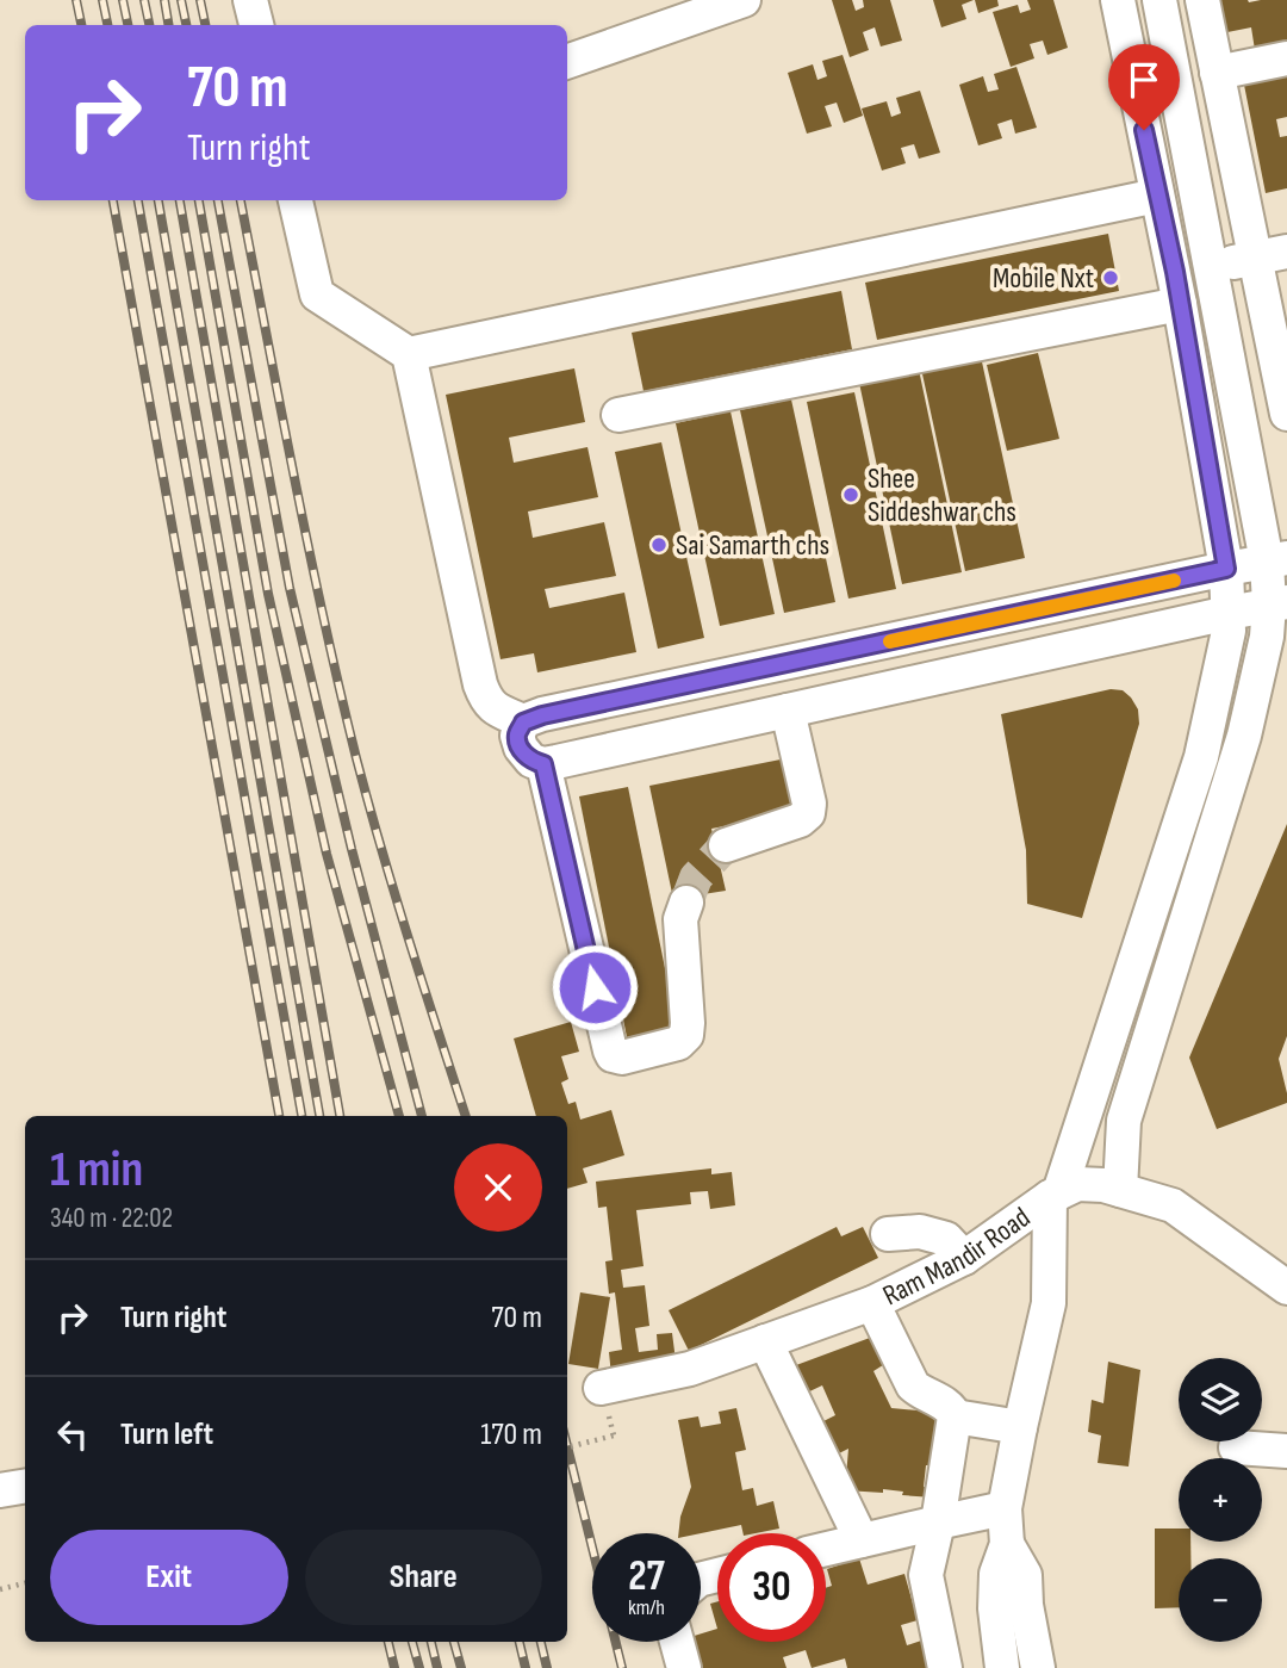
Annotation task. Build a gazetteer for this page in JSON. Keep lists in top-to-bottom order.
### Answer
{
  "streets": {
    "street": ["Ram Mandir Road"]
  },
  "places": ["Mobile Nxt", "Shee Siddeshwar chs", "Sai Samarth chs"],
  "page": {
    "turn": ["70 m", "Turn right"],
    "heading": ["1 min", "340 m · 22:02"],
    "list": [
      {
        "name": "Turn right",
        "value": "70 m"
      },
      {
        "name": "Turn left",
        "value": "170 m"
      }
    ],
    "map_buttons": ["+", "−"],
    "buttons": ["Exit", "Share"],
    "speed": "27 km/h",
    "limit": "30"
  }
}
